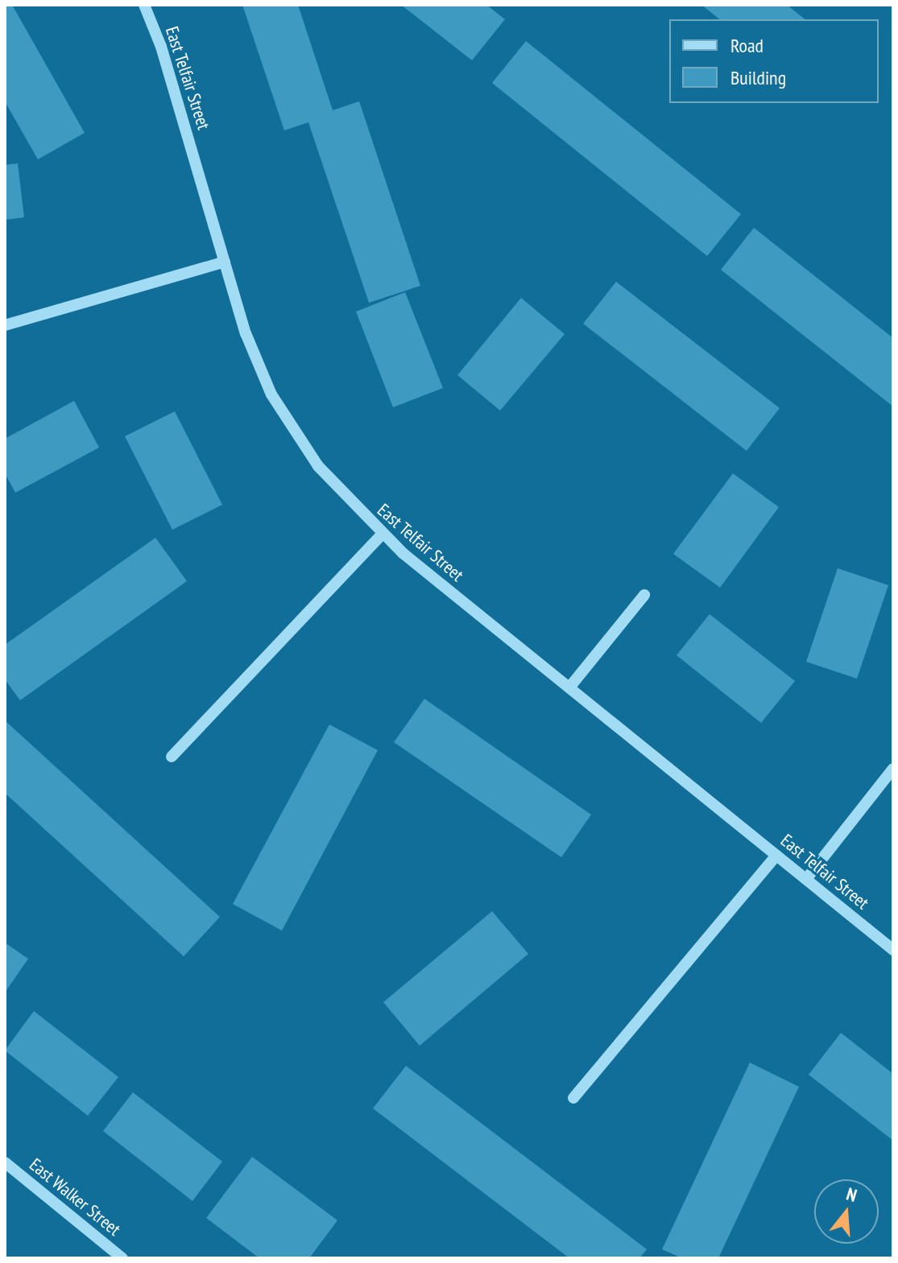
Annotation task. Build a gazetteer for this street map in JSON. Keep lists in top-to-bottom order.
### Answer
{
  "streets": {
    "street": ["East Telfair Street", "East Walker Street"]
  },
  "legend": ["Road", "Building"],
  "north": "top"
}
